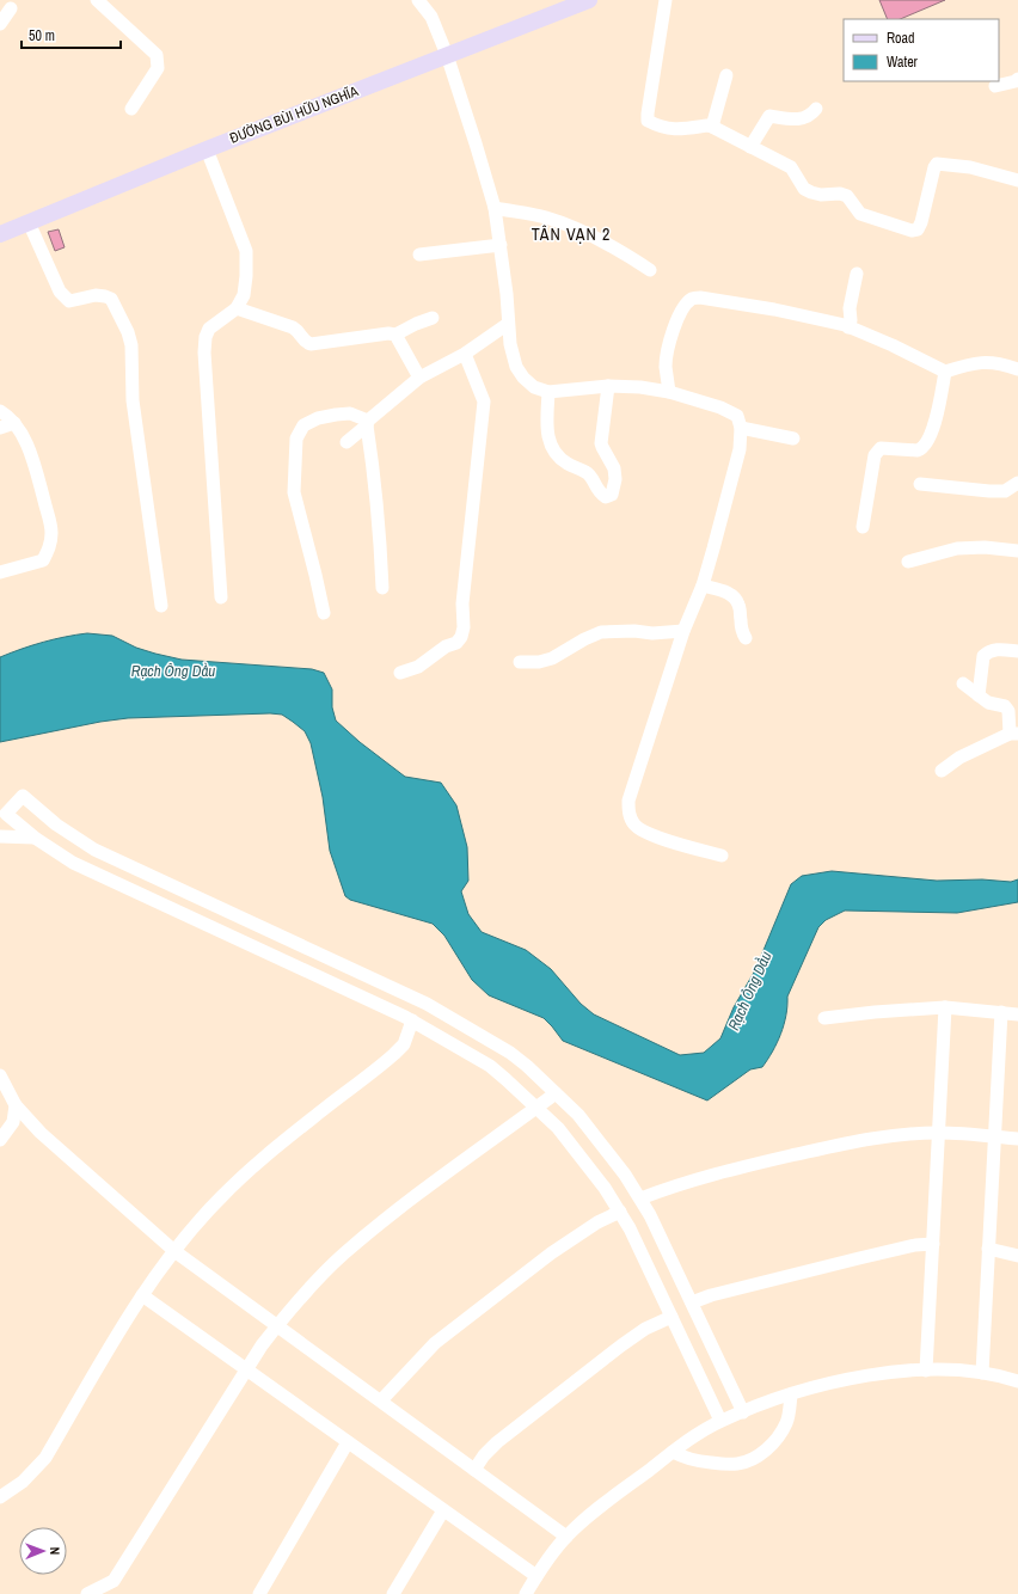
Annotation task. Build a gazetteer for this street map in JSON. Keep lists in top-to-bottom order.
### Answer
{
  "streets": {
    "main road": ["ĐƯỜNG BÙI HỮU NGHĨA"]
  },
  "districts": ["TÂN VẠN 2"],
  "water": ["Rạch Ông Dầu"],
  "legend": ["Road", "Water"],
  "scale_bar": "50 m",
  "north": "right"
}
